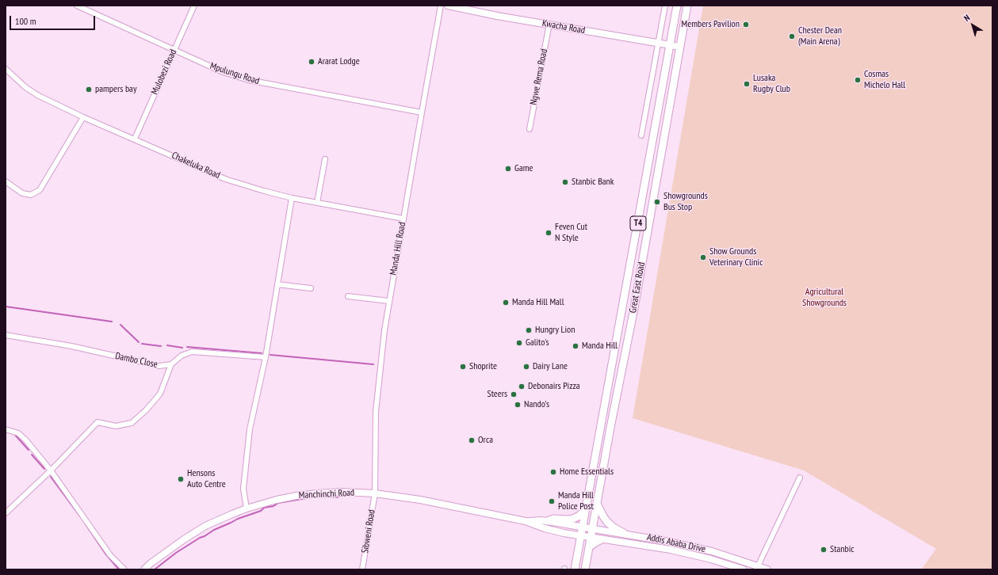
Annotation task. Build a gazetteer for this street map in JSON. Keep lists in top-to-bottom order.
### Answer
{
  "streets": {
    "main road": [
      "Kwacha Road",
      "T4",
      "Great East Road",
      "Manchinchi Road",
      "Addis Ababa Drive"
    ],
    "street": [
      "Mulobezi Road",
      "Mpulungu Road",
      "Ngwe Rema Road",
      "Chakeluka Road",
      "Manda Hill Road",
      "Dambo Close",
      "Sibweni Road"
    ]
  },
  "crossings": [
    ["Kwacha Road", "Ngwe Rema Road"],
    ["Kwacha Road", "Great East Road"],
    ["Mulobezi Road", "Mpulungu Road"],
    ["Mulobezi Road", "Chakeluka Road"],
    ["Mpulungu Road", "Manda Hill Road"],
    ["Chakeluka Road", "Manda Hill Road"],
    ["Manda Hill Road", "Manchinchi Road"],
    ["Manda Hill Road", "Sibweni Road"],
    ["Great East Road", "Manchinchi Road"],
    ["Great East Road", "Addis Ababa Drive"],
    ["Manchinchi Road", "Sibweni Road"],
    ["Manchinchi Road", "Addis Ababa Drive"]
  ],
  "parks": ["Agricultural Showgrounds"],
  "places": [
    "Members Pavilion",
    "Chester Dean (Main Arena)",
    "Ararat Lodge",
    "Cosmas Michelo Hall",
    "Lusaka Rugby Club",
    "pampers bay",
    "Game",
    "Stanbic Bank",
    "Showgrounds Bus Stop",
    "Feven Cut N Style",
    "Show Grounds Veterinary Clinic",
    "Manda Hill Mall",
    "Hungry Lion",
    "Galito's",
    "Manda Hill",
    "Shoprite",
    "Dairy Lane",
    "Debonairs Pizza",
    "Steers",
    "Nando's",
    "Orca",
    "Home Essentials",
    "Hensons Auto Centre",
    "Manda Hill Police Post",
    "Stanbic"
  ],
  "scale_bar": "100 m",
  "north": "top left"
}
